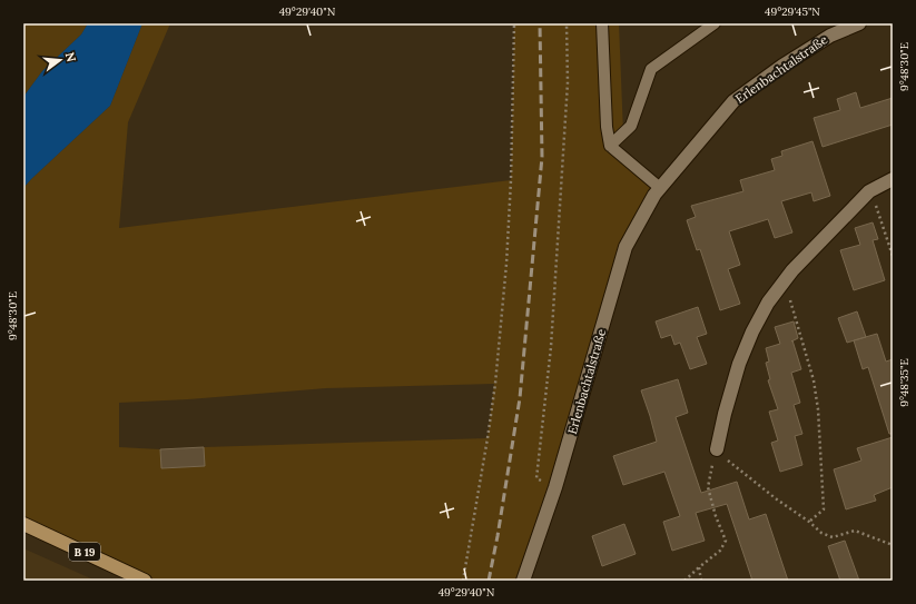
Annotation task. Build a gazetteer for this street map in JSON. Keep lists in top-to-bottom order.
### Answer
{
  "streets": {
    "main road": ["B 19"],
    "street": ["Erlenbachtalstraße"]
  },
  "north": "right",
  "coordinates": [
    "49°29'40\"N",
    "49°29'45\"N",
    "9°48'30\"E",
    "9°48'35\"E"
  ]
}
